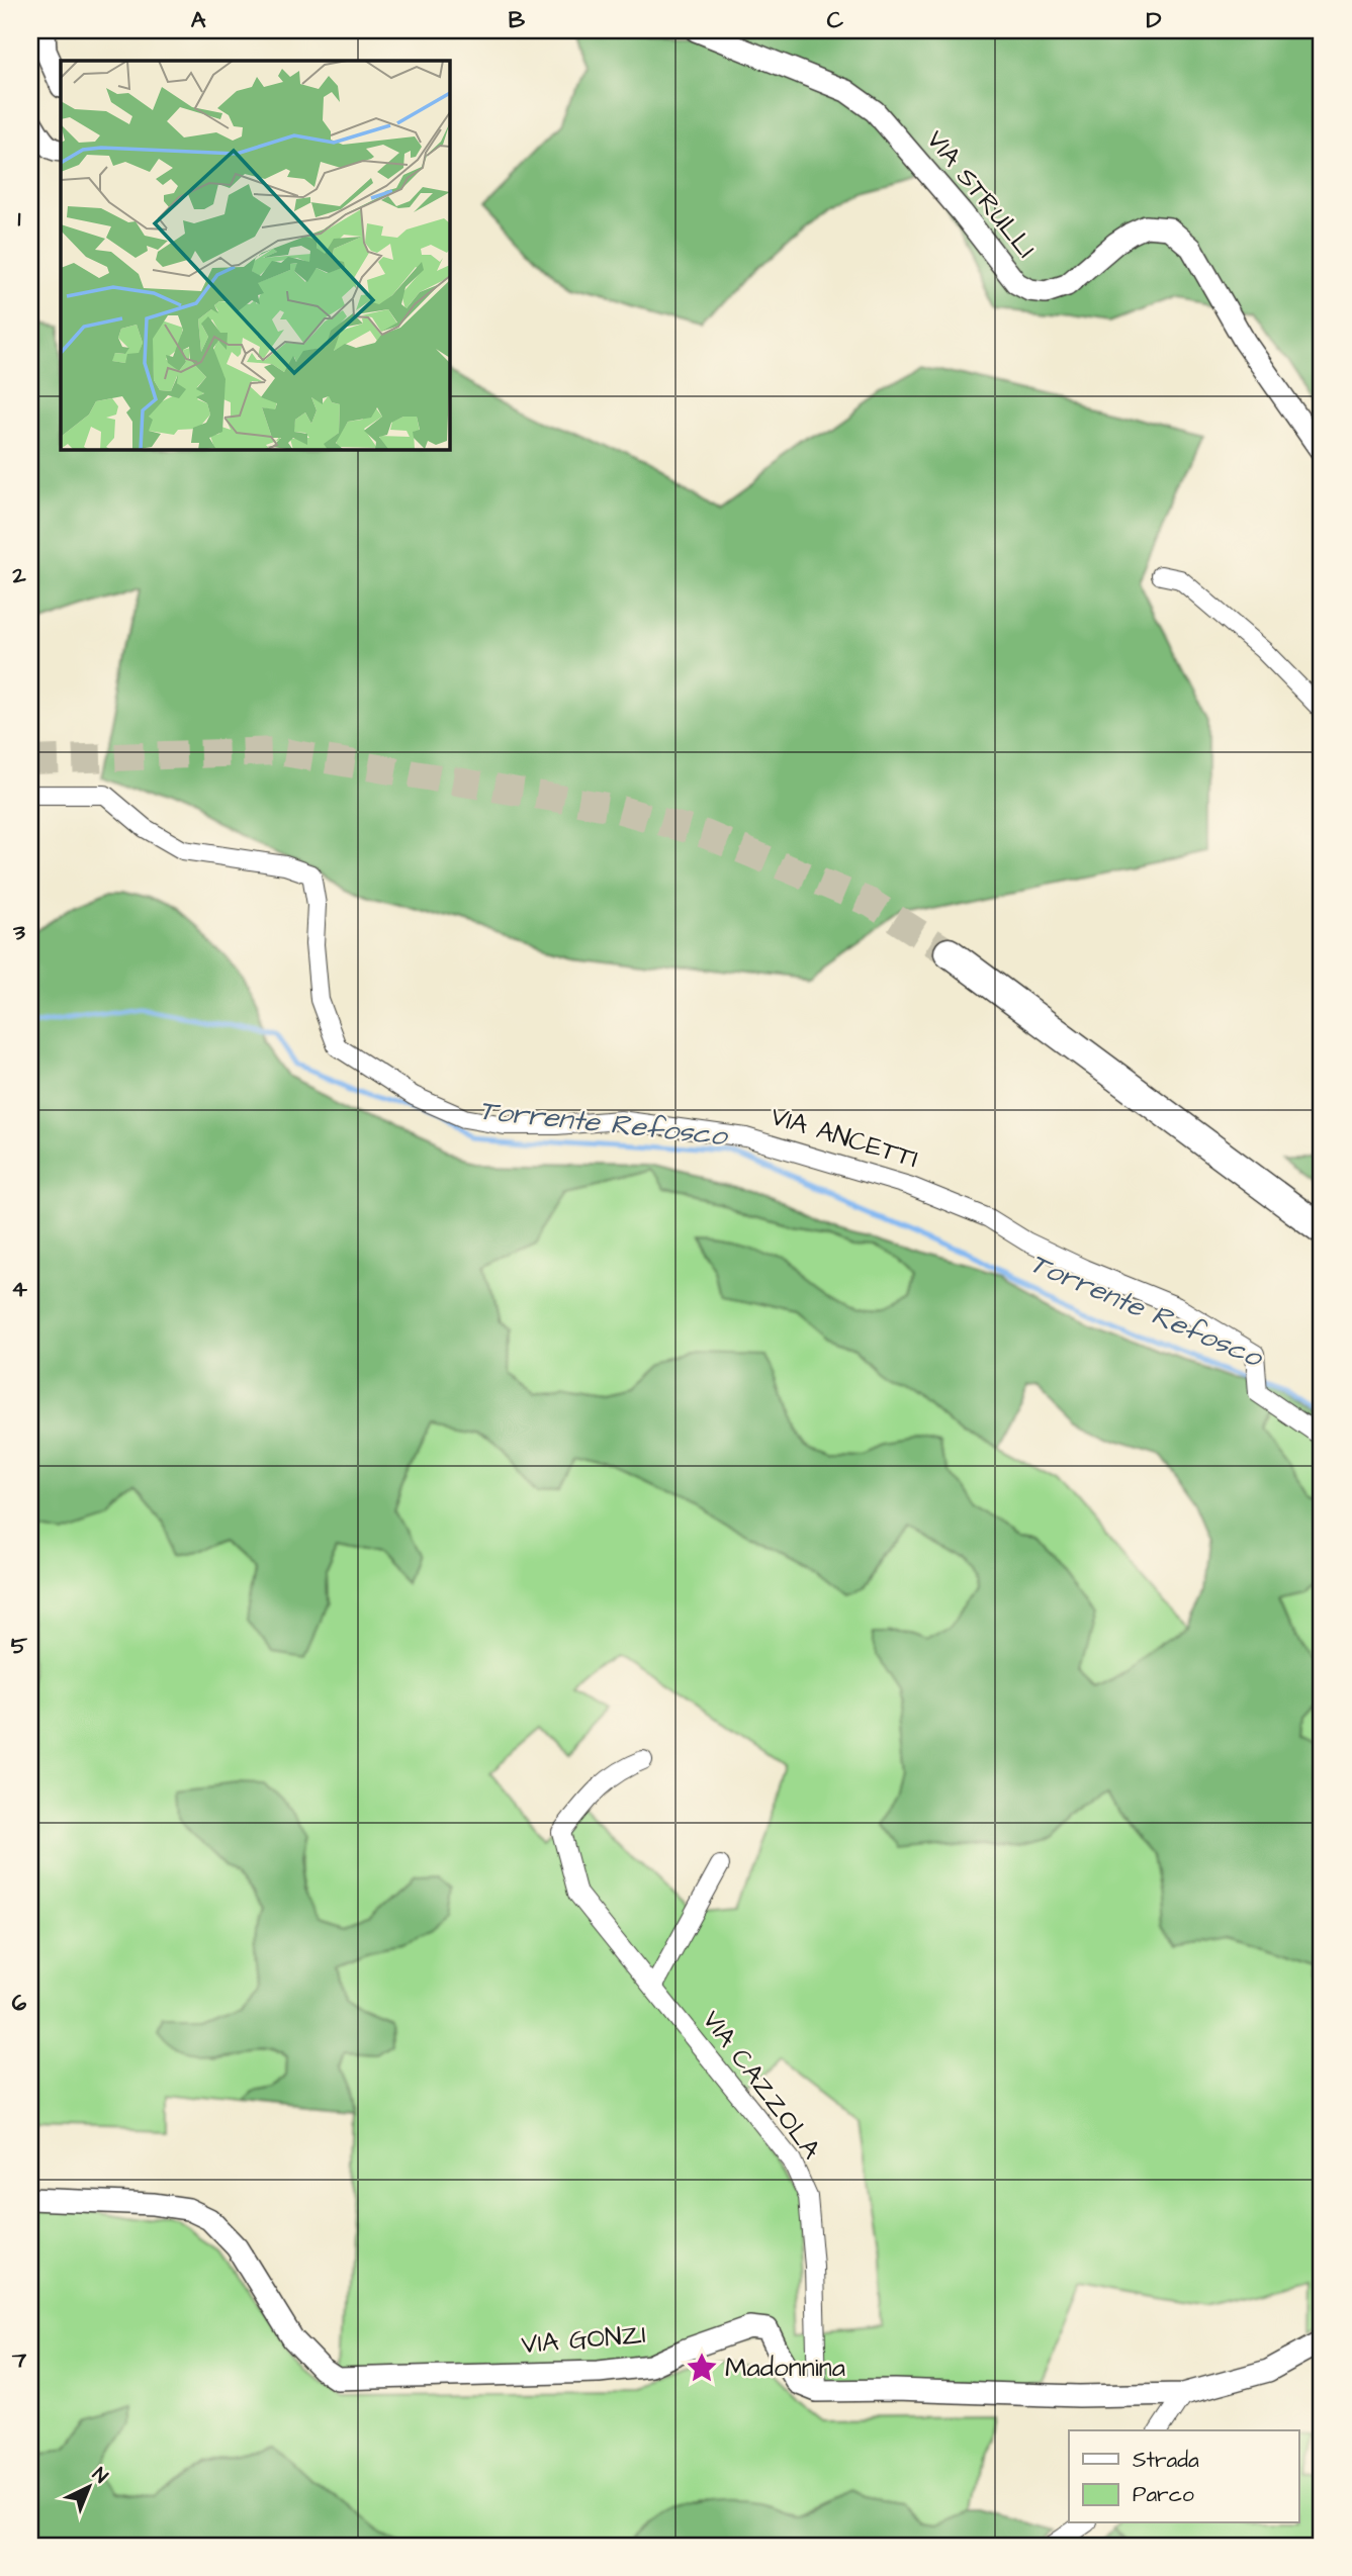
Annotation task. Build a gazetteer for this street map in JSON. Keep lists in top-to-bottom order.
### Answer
{
  "streets": {
    "street": [
      "VIA STRULLI",
      "VIA ANCETTI",
      "VIA CAZZOLA",
      "VIA GONZI"
    ]
  },
  "crossings": [
    ["VIA CAZZOLA", "VIA GONZI"]
  ],
  "water": ["Torrente Refosco"],
  "places": {
    "place": ["Madonnina"]
  },
  "legend": ["Strada", "Parco"],
  "north": "top right",
  "grid": {
    "columns": [
      "A",
      "B",
      "C",
      "D"
    ],
    "rows": [
      "1",
      "2",
      "3",
      "4",
      "5",
      "6",
      "7"
    ]
  }
}
